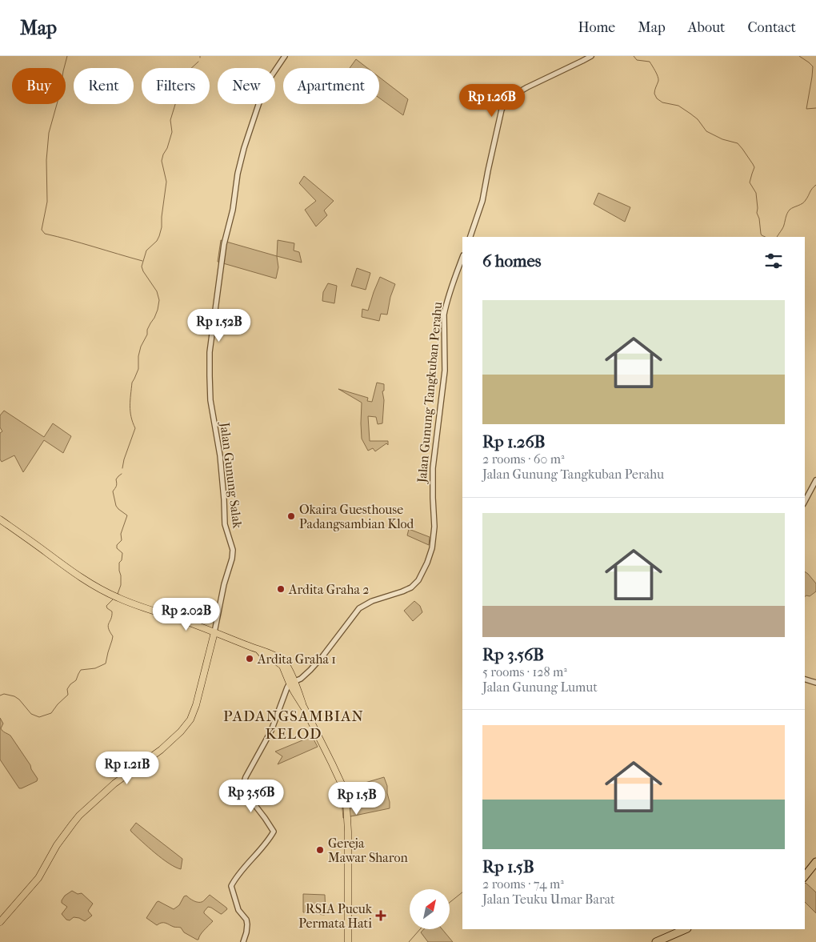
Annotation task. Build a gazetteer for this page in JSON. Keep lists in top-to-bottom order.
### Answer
{
  "streets": {
    "main road": ["Jalan Gunung Salak"],
    "street": ["Jalan Gunung Tangkuban Perahu"]
  },
  "districts": ["PADANGSAMBIAN KELOD"],
  "places": {
    "other": [
      "Okaira Guesthouse Padangsambian Klod",
      "Ardita Graha 2",
      "Ardita Graha 1",
      "Gereja Mawar Sharon"
    ],
    "health": ["RSIA Pucuk Permata Hati"]
  },
  "north": "top right",
  "page": {
    "header": "Map",
    "nav": [
      "Home",
      "Map",
      "About",
      "Contact"
    ],
    "chip": [
      "Buy",
      "Rent",
      "Filters",
      "New",
      "Apartment"
    ],
    "price": [
      "Rp 1.26B",
      "Rp 1.52B",
      "Rp 2.02B",
      "Rp 1.21B",
      "Rp 3.56B",
      "Rp 1.5B"
    ],
    "heading": "6 homes",
    "list": [
      {
        "name": "Rp 1.26B",
        "note": "2 rooms · 60 m² · Jalan Gunung Tangkuban Perahu"
      },
      {
        "name": "Rp 3.56B",
        "note": "5 rooms · 128 m² · Jalan Gunung Lumut"
      },
      {
        "name": "Rp 1.5B",
        "note": "2 rooms · 74 m² · Jalan Teuku Umar Barat"
      }
    ]
  }
}
